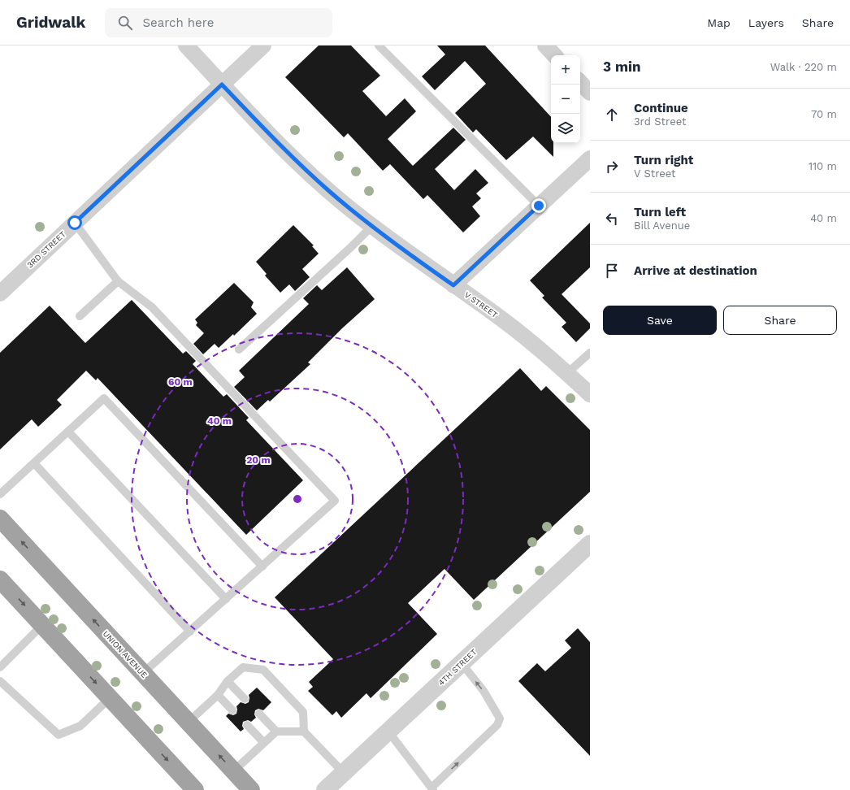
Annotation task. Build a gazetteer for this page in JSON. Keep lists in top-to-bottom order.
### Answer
{
  "streets": {
    "highway": ["UNION AVENUE"],
    "street": ["3RD STREET", "V STREET", "4TH STREET"]
  },
  "crossings": [
    ["3RD STREET", "V STREET"]
  ],
  "page": {
    "header": "Gridwalk",
    "search": "Search here",
    "nav": ["Map", "Layers", "Share"],
    "heading": ["3 min", "Walk · 220 m"],
    "map_buttons": ["+", "−"],
    "list": [
      ["Continue", "3rd Street", "70 m"],
      ["Turn right", "V Street", "110 m"],
      ["Turn left", "Bill Avenue", "40 m"],
      "Arrive at destination"
    ],
    "buttons": ["Save", "Share"]
  },
  "rings": ["60 m", "40 m", "20 m"]
}
